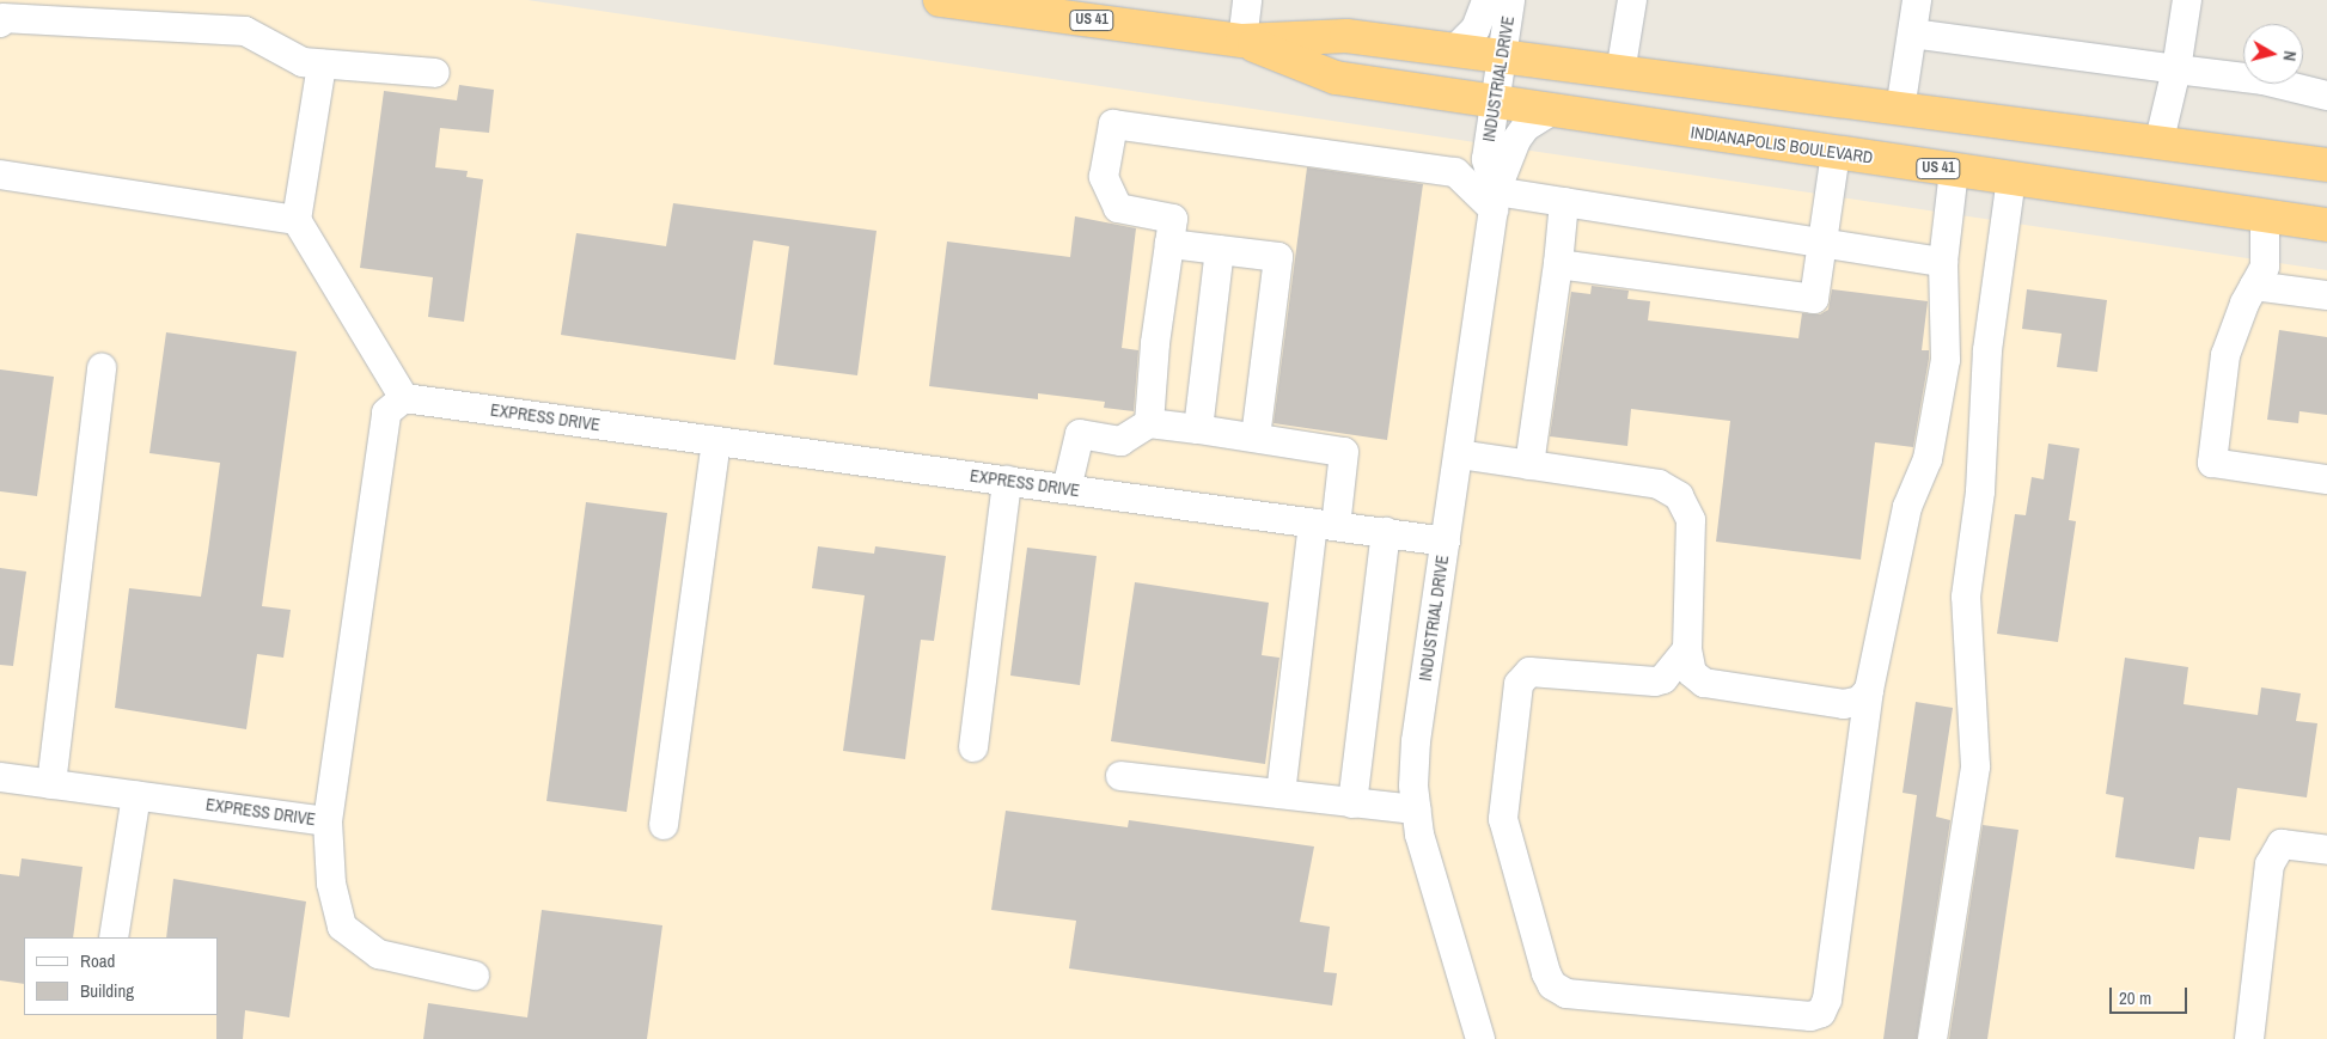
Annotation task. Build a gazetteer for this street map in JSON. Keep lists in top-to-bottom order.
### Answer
{
  "streets": {
    "highway": ["US 41", "INDIANAPOLIS BOULEVARD"],
    "street": ["INDUSTRIAL DRIVE", "EXPRESS DRIVE"]
  },
  "crossings": [
    ["INDUSTRIAL DRIVE", "INDIANAPOLIS BOULEVARD"],
    ["INDUSTRIAL DRIVE", "EXPRESS DRIVE"]
  ],
  "legend": ["Road", "Building"],
  "scale_bar": "20 m",
  "north": "right"
}
